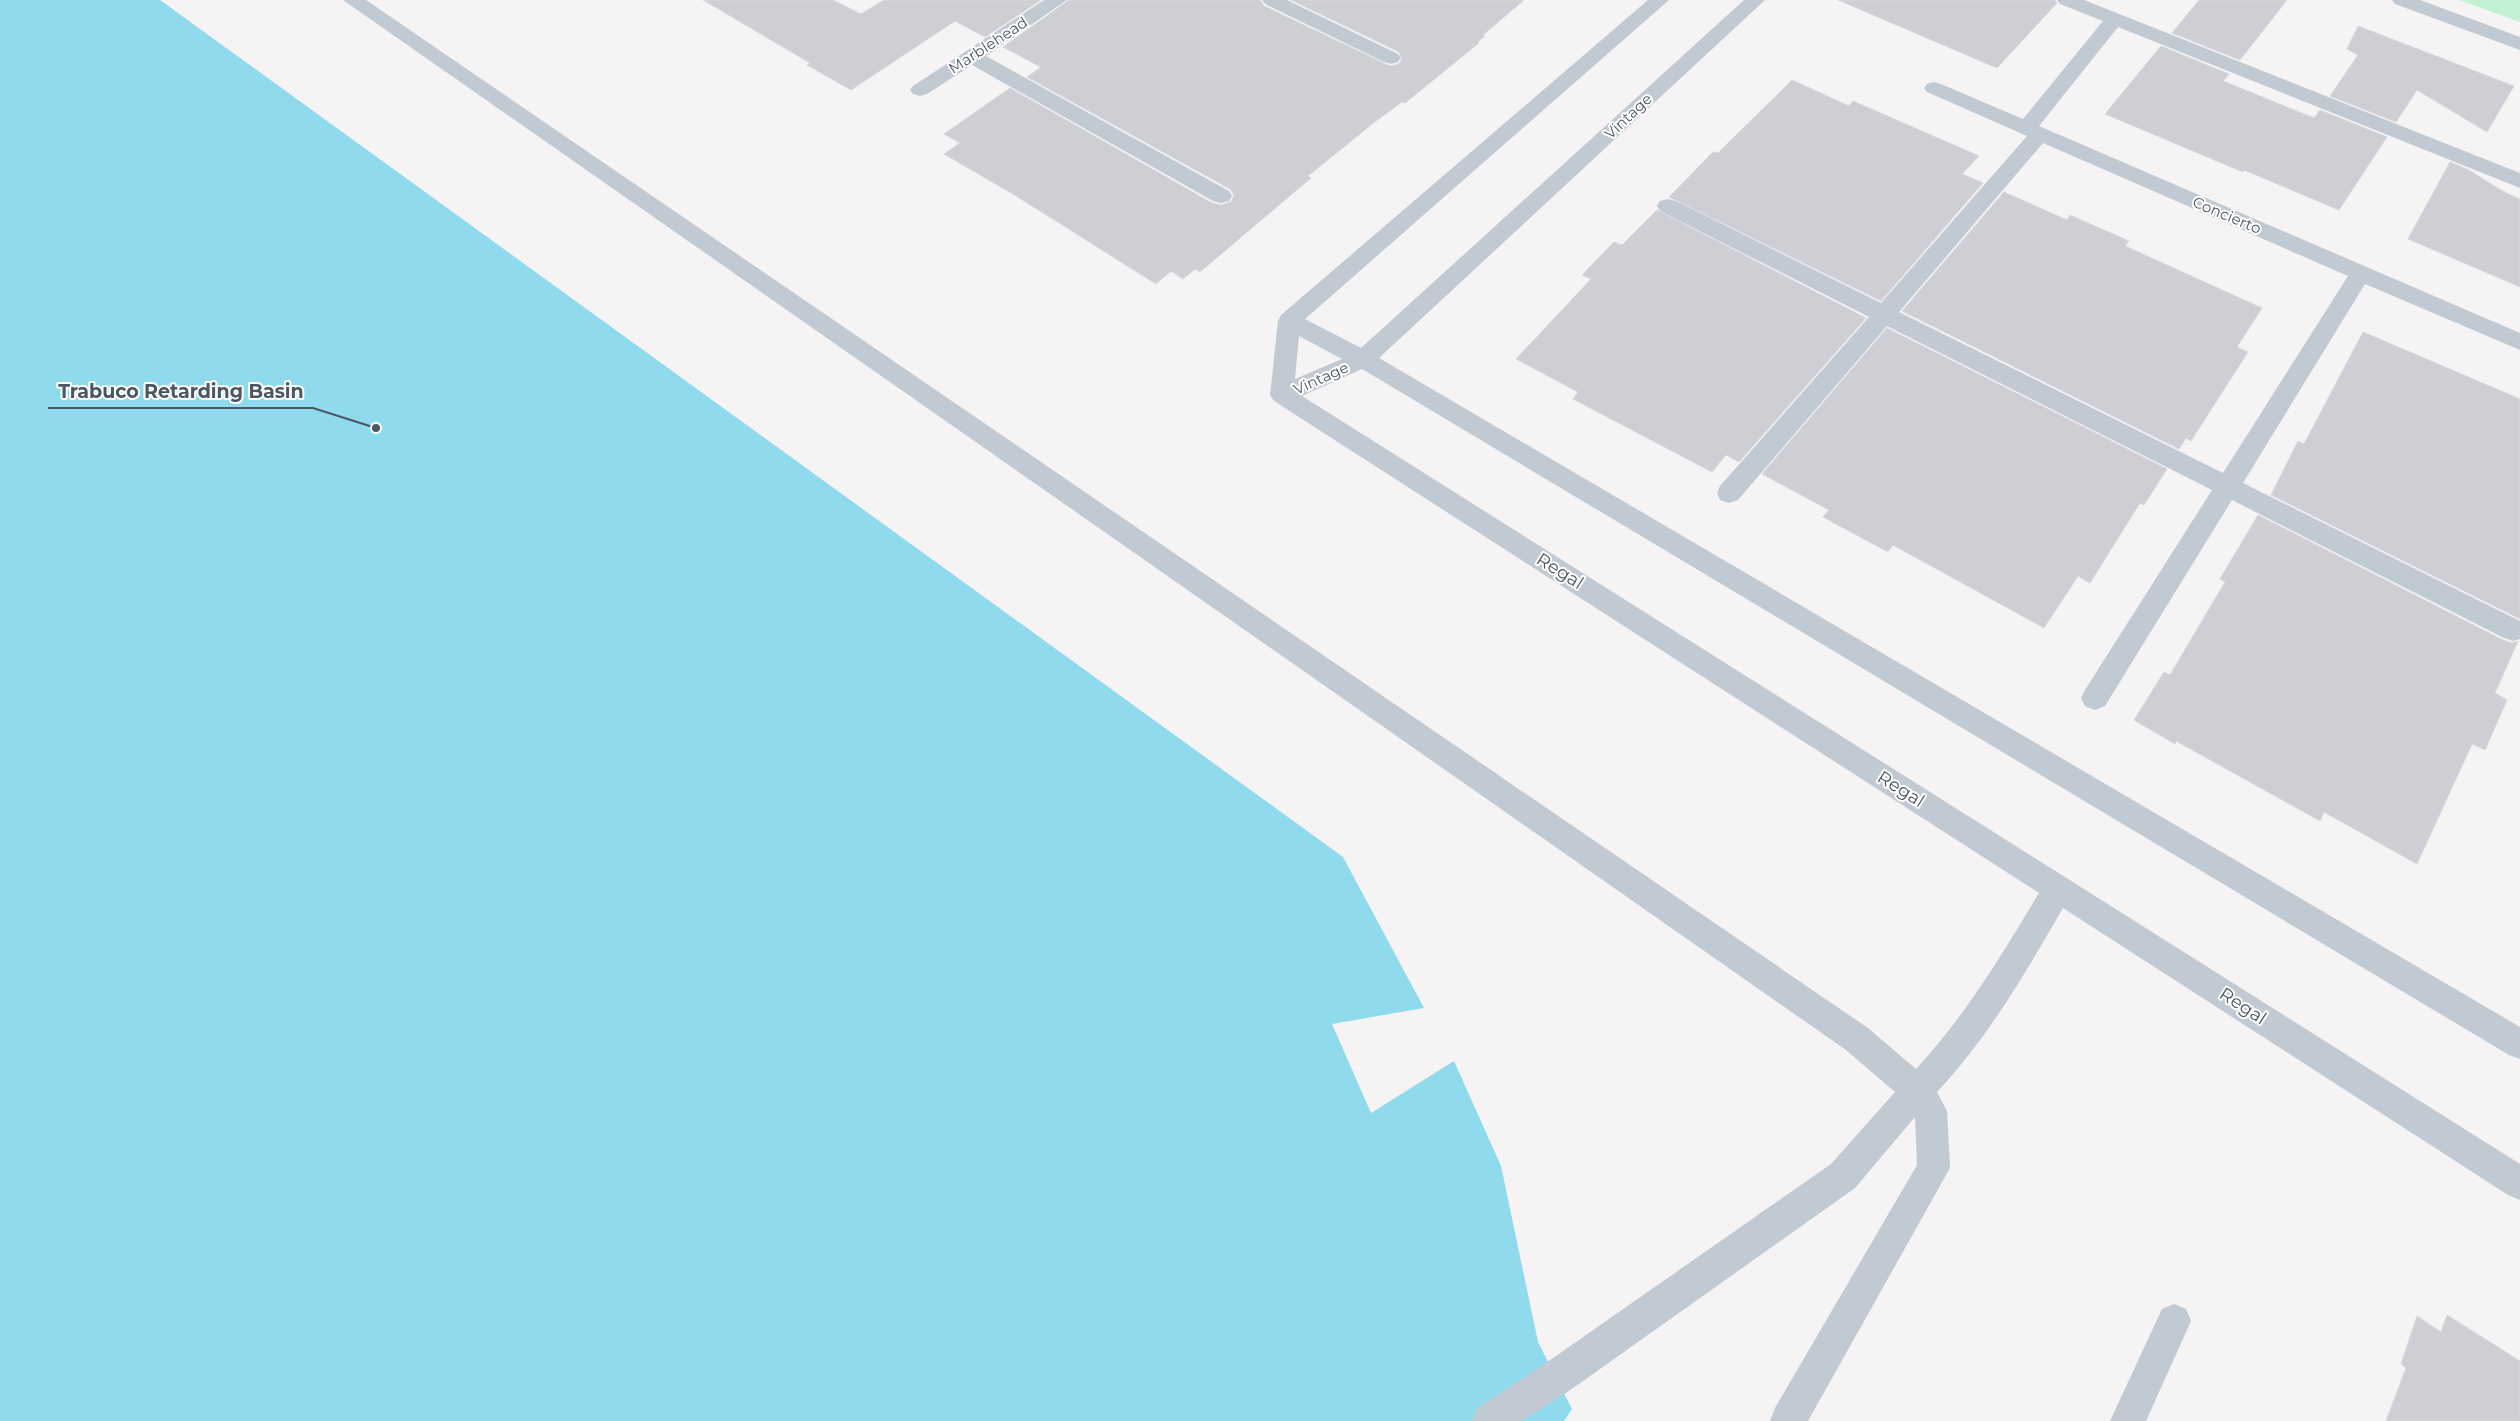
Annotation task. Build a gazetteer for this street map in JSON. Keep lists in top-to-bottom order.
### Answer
{
  "streets": {
    "street": [
      "Marblehead",
      "Vintage",
      "Concierto",
      "Regal"
    ]
  },
  "crossings": [
    ["Vintage", "Regal"]
  ],
  "places": ["Trabuco Retarding Basin"]
}
